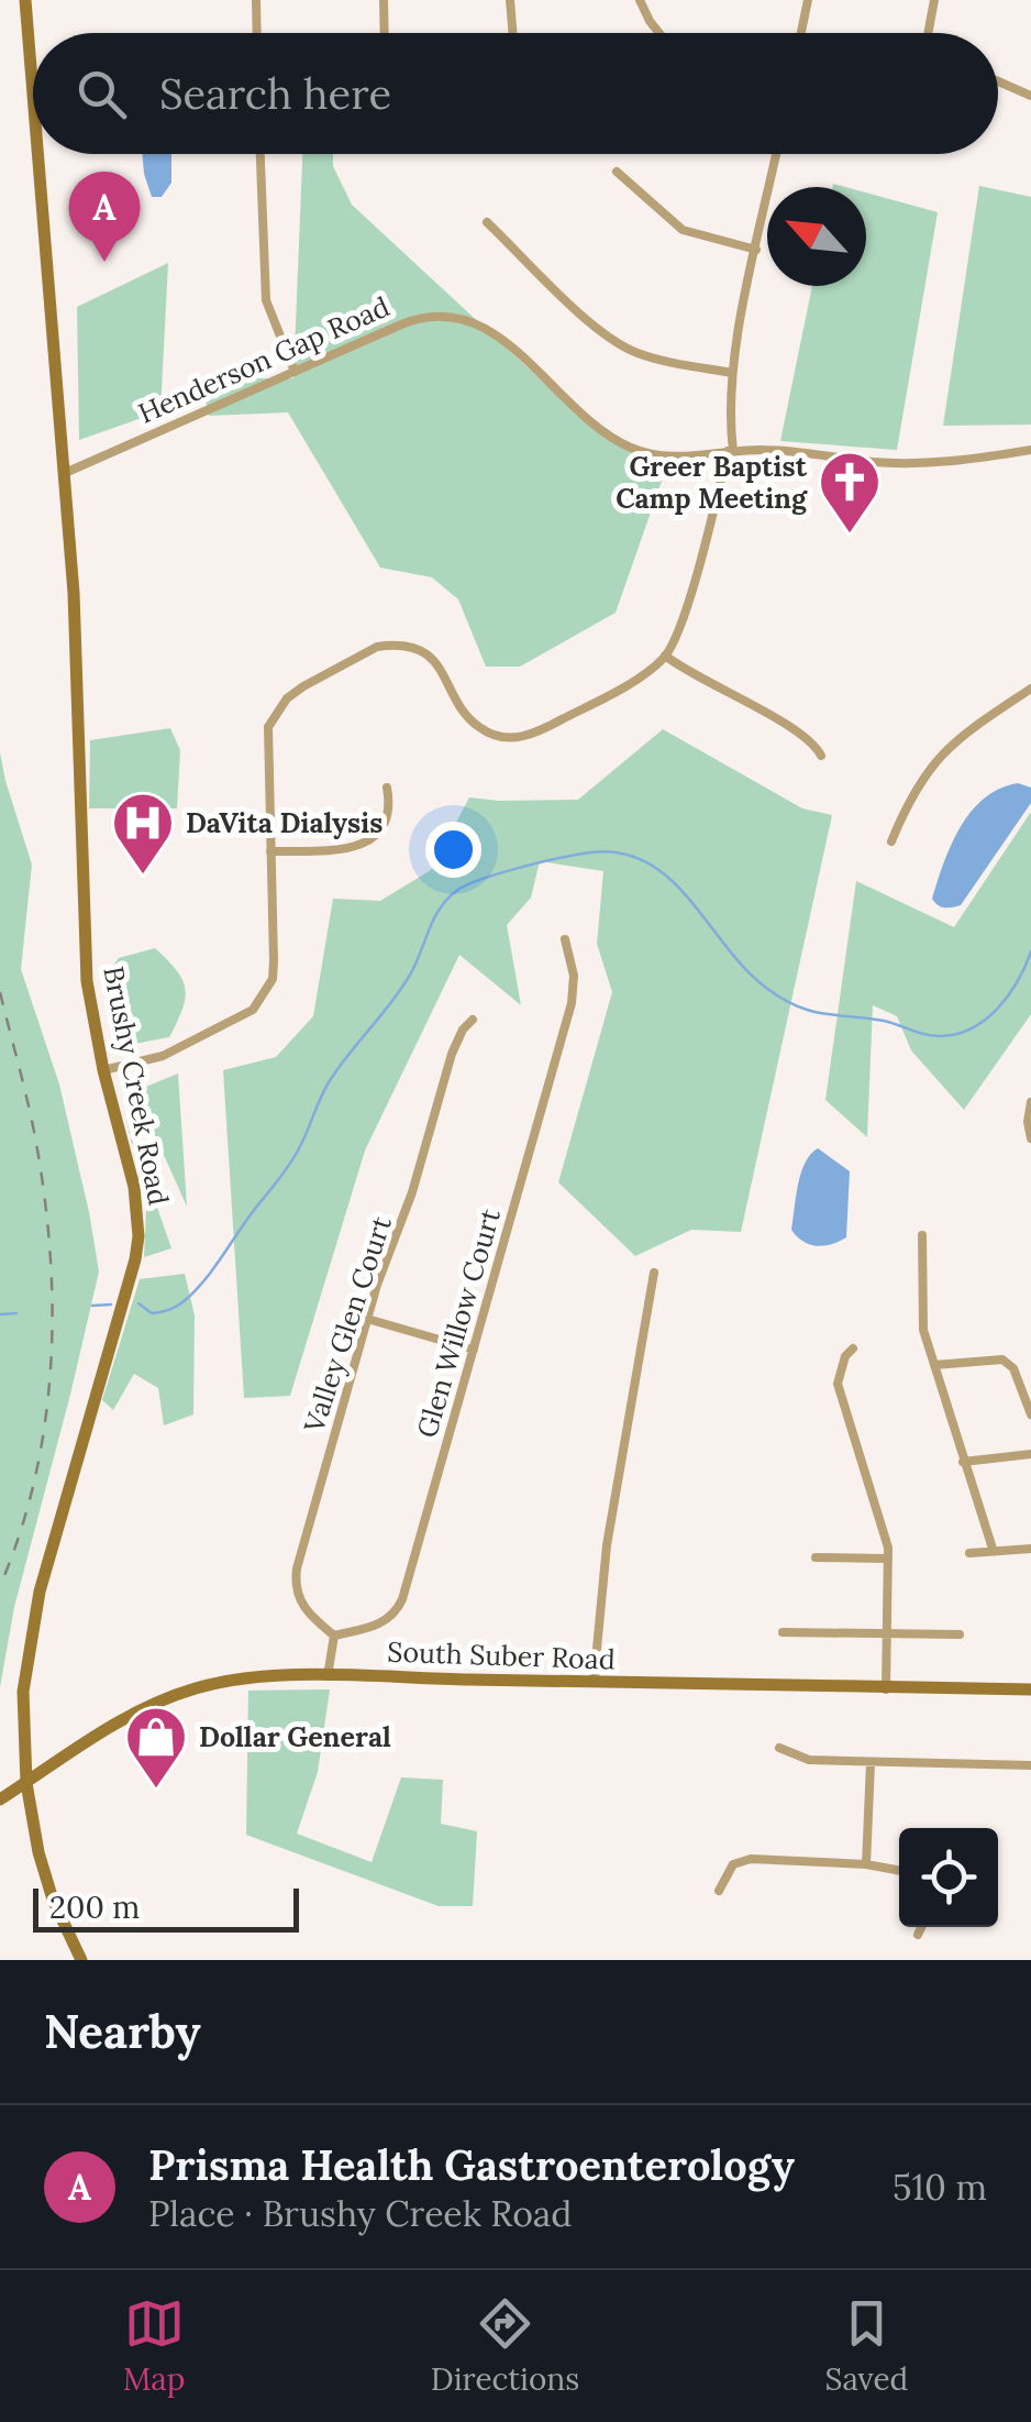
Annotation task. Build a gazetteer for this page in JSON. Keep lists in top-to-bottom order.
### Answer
{
  "streets": {
    "main road": ["Brushy Creek Road", "South Suber Road"],
    "street": ["Henderson Gap Road", "Glen Willow Court", "Valley Glen Court"]
  },
  "crossings": [
    ["Henderson Gap Road", "Brushy Creek Road"],
    ["Brushy Creek Road", "South Suber Road"],
    ["Glen Willow Court", "Valley Glen Court"]
  ],
  "places": {
    "church": ["Greer Baptist Camp Meeting"],
    "hospital": ["DaVita Dialysis"],
    "shop": ["Dollar General"]
  },
  "scale_bar": "200 m",
  "north": "top left",
  "page": {
    "search": "Search here",
    "pins": "A",
    "scale": "200 m",
    "heading": "Nearby",
    "list": [
      {
        "mark": "A",
        "name": "Prisma Health Gastroenterology",
        "note": "Place · Brushy Creek Road",
        "value": "510 m"
      }
    ],
    "nav": ["Map", "Directions", "Saved"]
  }
}
